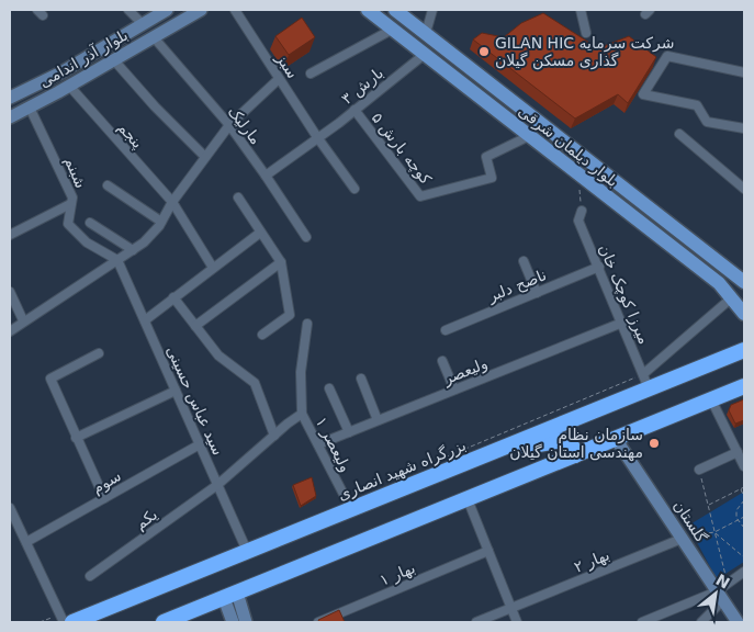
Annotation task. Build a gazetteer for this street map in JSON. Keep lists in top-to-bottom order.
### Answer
{
  "streets": {
    "highway": ["بزرگراه شهید انصاری"],
    "main road": ["بلوار آذر اندامی", "بلوار دیلمان شرقی", "گلستان"],
    "street": [
      "سبز",
      "بارش ۳",
      "مارلیک",
      "پنجم",
      "کوچه بارش ۵",
      "شبنم",
      "ناصح دلبر",
      "میرزا کوچک خان",
      "ولیعصر",
      "سید عباس حسینی",
      "ولیعصر ۱",
      "سوم",
      "یکم",
      "بهار ۲",
      "بهار ۱"
    ]
  },
  "crossings": [
    ["بلوار آذر اندامی", "مارلیک"],
    ["بلوار آذر اندامی", "پنجم"],
    ["بلوار آذر اندامی", "شبنم"],
    ["سبز", "بارش ۳"],
    ["بارش ۳", "مارلیک"],
    ["بارش ۳", "بلوار دیلمان شرقی"],
    ["بارش ۳", "کوچه بارش ۵"],
    ["بلوار دیلمان شرقی", "کوچه بارش ۵"],
    ["شبنم", "سید عباس حسینی"],
    ["ناصح دلبر", "میرزا کوچک خان"],
    ["میرزا کوچک خان", "ولیعصر"],
    ["میرزا کوچک خان", "بزرگراه شهید انصاری"],
    ["ولیعصر", "ولیعصر ۱"],
    ["سید عباس حسینی", "بزرگراه شهید انصاری"],
    ["سید عباس حسینی", "سوم"],
    ["سید عباس حسینی", "یکم"],
    ["ولیعصر ۱", "بزرگراه شهید انصاری"],
    ["ولیعصر ۱", "یکم"],
    ["گلستان", "بهار ۲"]
  ],
  "places": ["GILAN HIC شرکت سرمایه گذاری مسکن گیلان", "سازمان نظام مهندسی استان گیلان"],
  "north": "top right"
}
